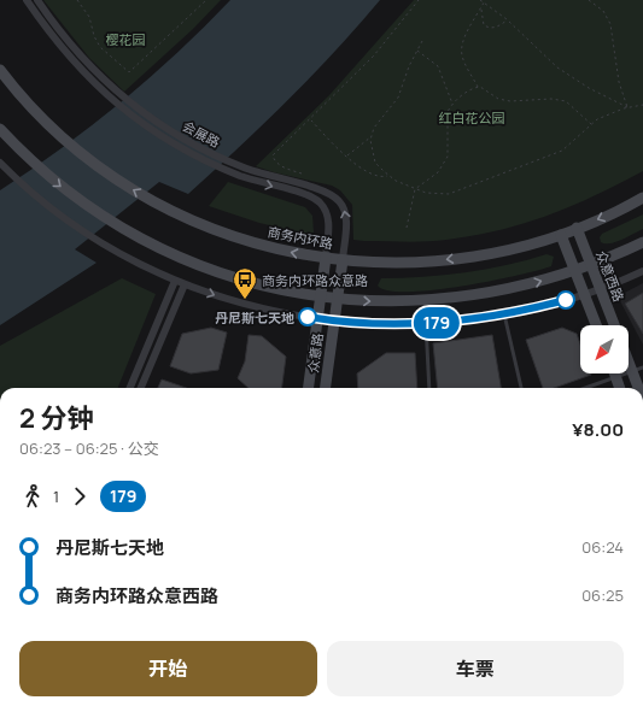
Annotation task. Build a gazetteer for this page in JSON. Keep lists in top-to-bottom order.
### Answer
{
  "streets": {
    "street": [
      "会展路",
      "商务内环路",
      "众意西路",
      "众意路"
    ]
  },
  "crossings": [
    ["会展路", "商务内环路"],
    ["会展路", "众意路"],
    ["商务内环路", "众意西路"],
    ["商务内环路", "众意路"]
  ],
  "parks": ["樱花园", "红白花公园"],
  "places": {
    "bus stop": ["商务内环路众意路"],
    "other": ["丹尼斯七天地"]
  },
  "lines": ["bus line 179"],
  "north": "bottom left",
  "page": {
    "on_map": "179",
    "heading": ["2 分钟", "06:23 – 06:25 · 公交", "¥8.00"],
    "legs": ["1", "179"],
    "list": [
      {
        "name": "丹尼斯七天地",
        "value": "06:24"
      },
      {
        "name": "商务内环路众意西路",
        "value": "06:25"
      }
    ],
    "buttons": ["开始", "车票"]
  }
}
